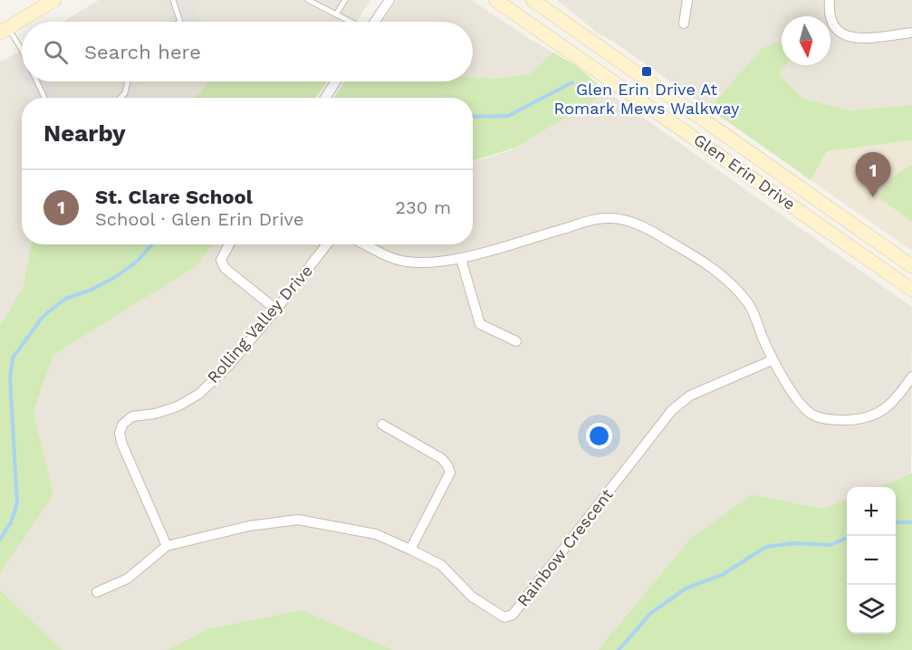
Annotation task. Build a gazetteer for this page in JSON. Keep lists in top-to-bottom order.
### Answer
{
  "streets": {
    "street": ["Glen Erin Drive", "Rolling Valley Drive", "Rainbow Crescent"]
  },
  "crossings": [
    ["Rolling Valley Drive", "Rainbow Crescent"]
  ],
  "places": {
    "transit": ["Glen Erin Drive At Romark Mews Walkway"]
  },
  "north": "bottom",
  "page": {
    "search": "Search here",
    "heading": "Nearby",
    "pins": "1",
    "list": [
      {
        "mark": "1",
        "name": "St. Clare School",
        "note": "School · Glen Erin Drive",
        "value": "230 m"
      }
    ],
    "map_buttons": ["+", "−"]
  }
}
